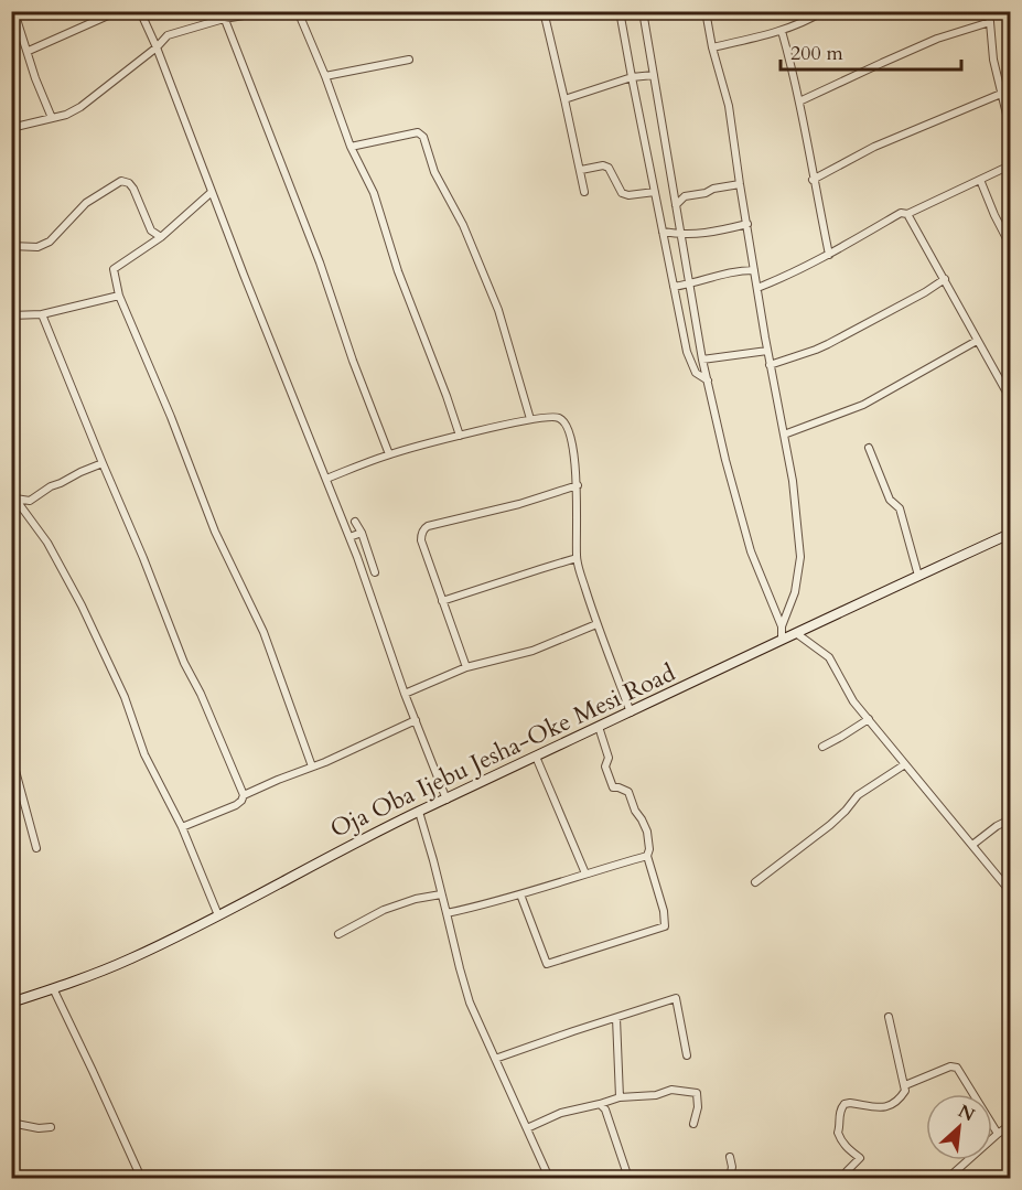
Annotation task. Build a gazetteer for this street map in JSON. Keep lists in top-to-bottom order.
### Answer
{
  "streets": {
    "main road": ["Oja Oba Ijebu Jesha-Oke Mesi Road"]
  },
  "scale_bar": "200 m",
  "north": "top right"
}
